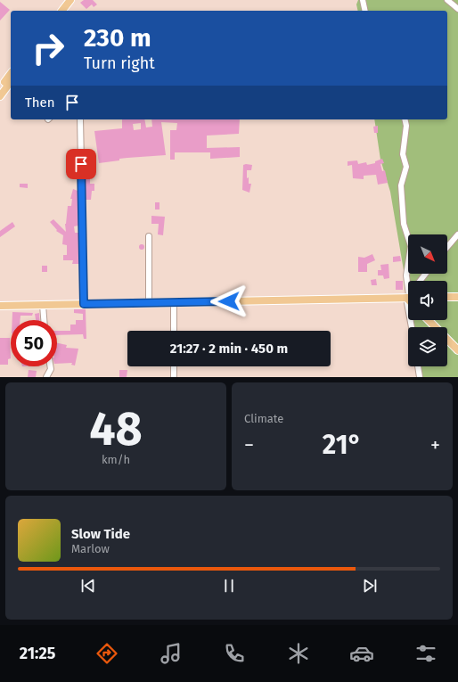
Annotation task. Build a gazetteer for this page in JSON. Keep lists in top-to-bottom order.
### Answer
{
  "north": "bottom right",
  "page": {
    "turn": ["230 m", "Turn right"],
    "then": "Then",
    "limit": "50",
    "trip": "21:27 · 2 min · 450 m",
    "tile": [
      ["48", "km/h"],
      "Climate"
    ],
    "heat": ["−", "21°", "+"],
    "song": ["Slow Tide", "Marlow"],
    "tabs": "21:25"
  }
}
